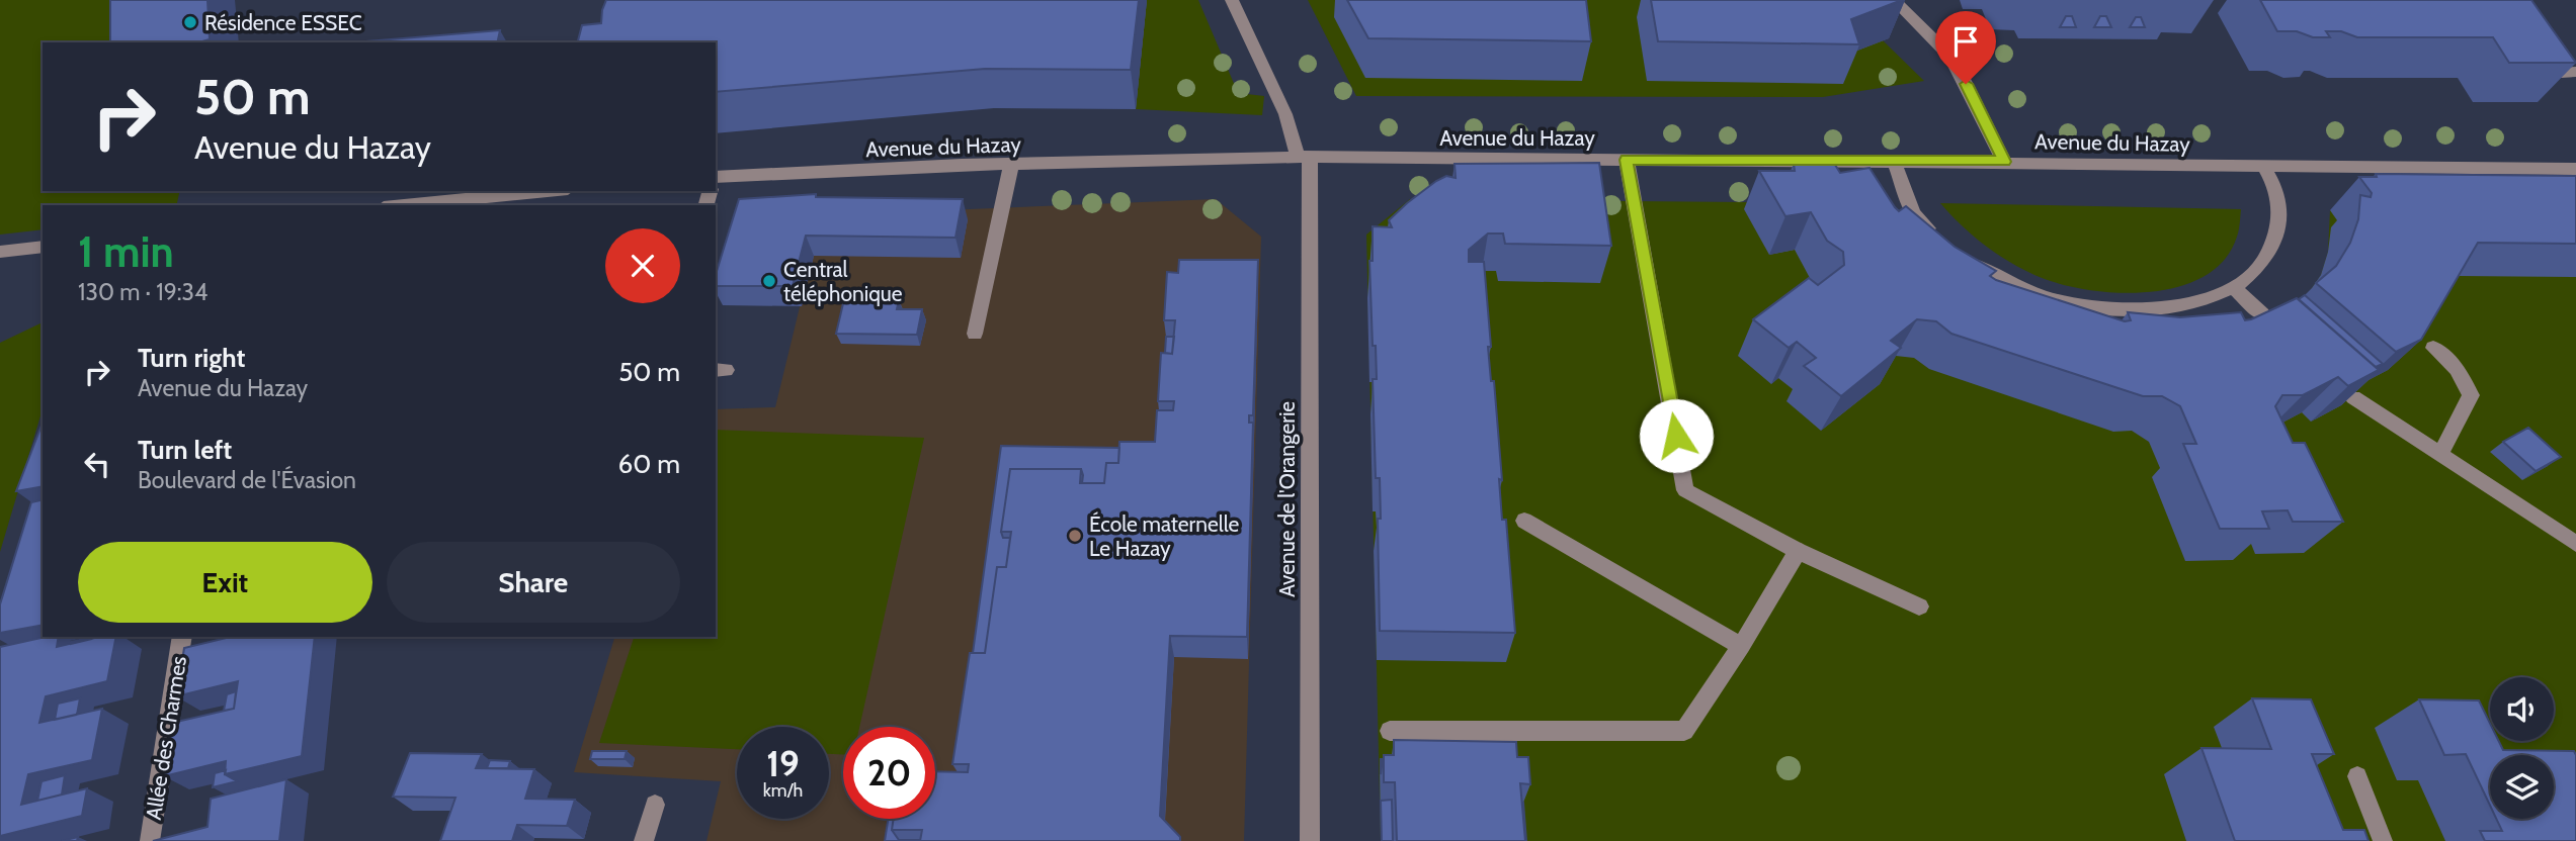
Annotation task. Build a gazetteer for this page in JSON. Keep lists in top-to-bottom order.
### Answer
{
  "streets": {
    "street": ["Avenue du Hazay", "Avenue de l'Orangerie", "Allée des Charmes"]
  },
  "crossings": [
    ["Avenue du Hazay", "Avenue de l'Orangerie"]
  ],
  "places": ["Résidence ESSEC", "Central téléphonique", "École maternelle Le Hazay"],
  "page": {
    "turn": ["50 m", "Avenue du Hazay"],
    "heading": ["1 min", "130 m · 19:34"],
    "list": [
      {
        "name": "Turn right",
        "note": "Avenue du Hazay",
        "value": "50 m"
      },
      {
        "name": "Turn left",
        "note": "Boulevard de l'Évasion",
        "value": "60 m"
      }
    ],
    "buttons": ["Exit", "Share"],
    "speed": "19 km/h",
    "limit": "20"
  }
}
